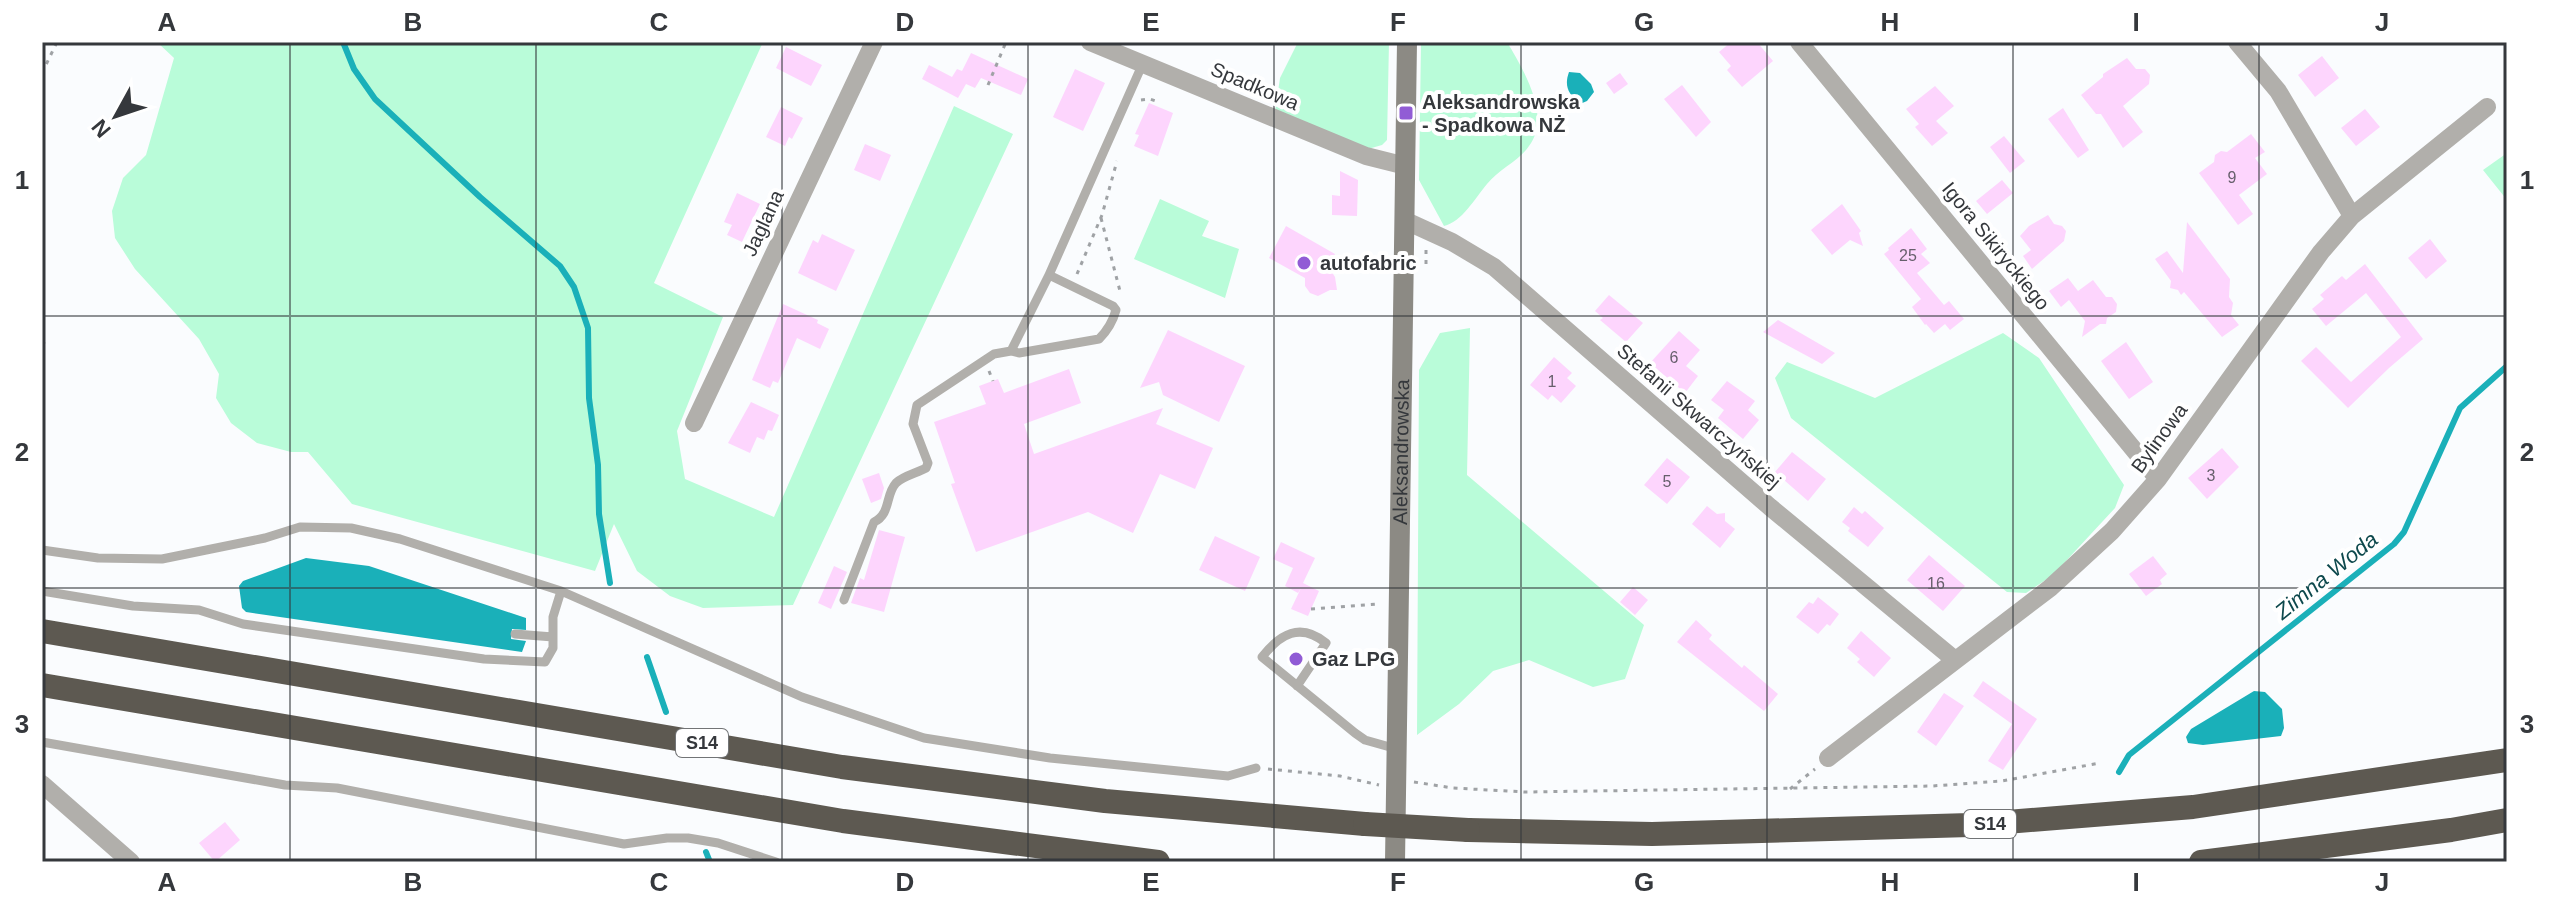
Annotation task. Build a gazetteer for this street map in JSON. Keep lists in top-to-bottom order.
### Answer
{
  "streets": {
    "highway": ["S14"],
    "main road": ["Aleksandrowska"],
    "street": [
      "Spadkowa",
      "Jaglana",
      "Igora Sikiryckiego",
      "Stefanii Skwarczyńskiej",
      "Bylinowa"
    ]
  },
  "crossings": [
    ["Spadkowa", "Aleksandrowska"],
    ["Igora Sikiryckiego", "Bylinowa"],
    ["Stefanii Skwarczyńskiej", "Bylinowa"],
    ["Stefanii Skwarczyńskiej", "Aleksandrowska"]
  ],
  "water": ["Zimna Woda"],
  "places": {
    "transit": ["Aleksandrowska - Spadkowa NŻ"],
    "other": ["autofabric", "Gaz LPG"]
  },
  "house_numbers": [
    "9",
    "25",
    "6",
    "1",
    "3",
    "5",
    "16"
  ],
  "north": "bottom left",
  "grid": {
    "columns": [
      "A",
      "B",
      "C",
      "D",
      "E",
      "F",
      "G",
      "H",
      "I",
      "J"
    ],
    "rows": ["1", "2", "3"]
  }
}
